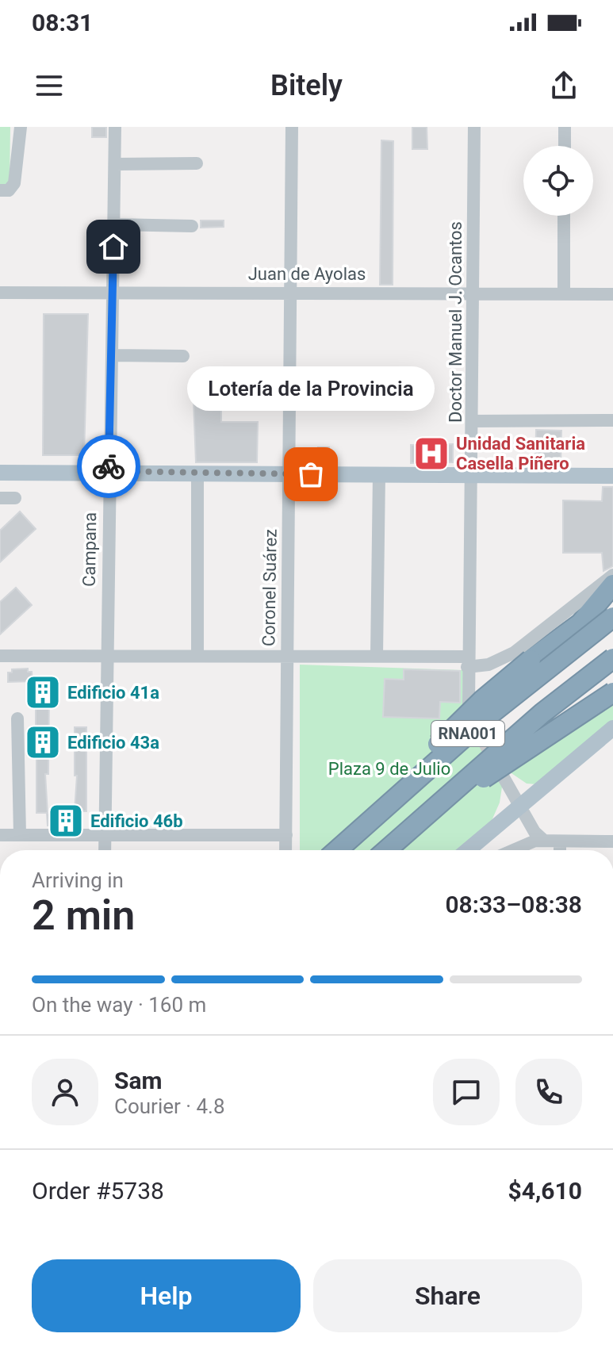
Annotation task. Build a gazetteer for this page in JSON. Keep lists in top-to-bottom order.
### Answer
{
  "streets": {
    "highway": ["RNA001"],
    "street": [
      "Juan de Ayolas",
      "Doctor Manuel J. Ocantos",
      "Campana",
      "Coronel Suárez"
    ]
  },
  "crossings": [
    ["Juan de Ayolas", "Doctor Manuel J. Ocantos"],
    ["Juan de Ayolas", "Campana"],
    ["Juan de Ayolas", "Coronel Suárez"]
  ],
  "parks": ["Plaza 9 de Julio"],
  "places": {
    "hospital": ["Unidad Sanitaria Casella Piñero"],
    "other": ["Lotería de la Provincia"],
    "building": ["Edificio 41a", "Edificio 43a", "Edificio 46b"]
  },
  "page": {
    "status": "08:31",
    "header": "Bitely",
    "bubble": "Lotería de la Provincia",
    "heading": ["2 min", "Arriving in", "08:33–08:38"],
    "panel": [
      "Sam",
      "Courier · 4.8",
      "Order #5738",
      "$4,610"
    ],
    "bar": "On the way · 160 m",
    "buttons": ["Help", "Share"]
  }
}
